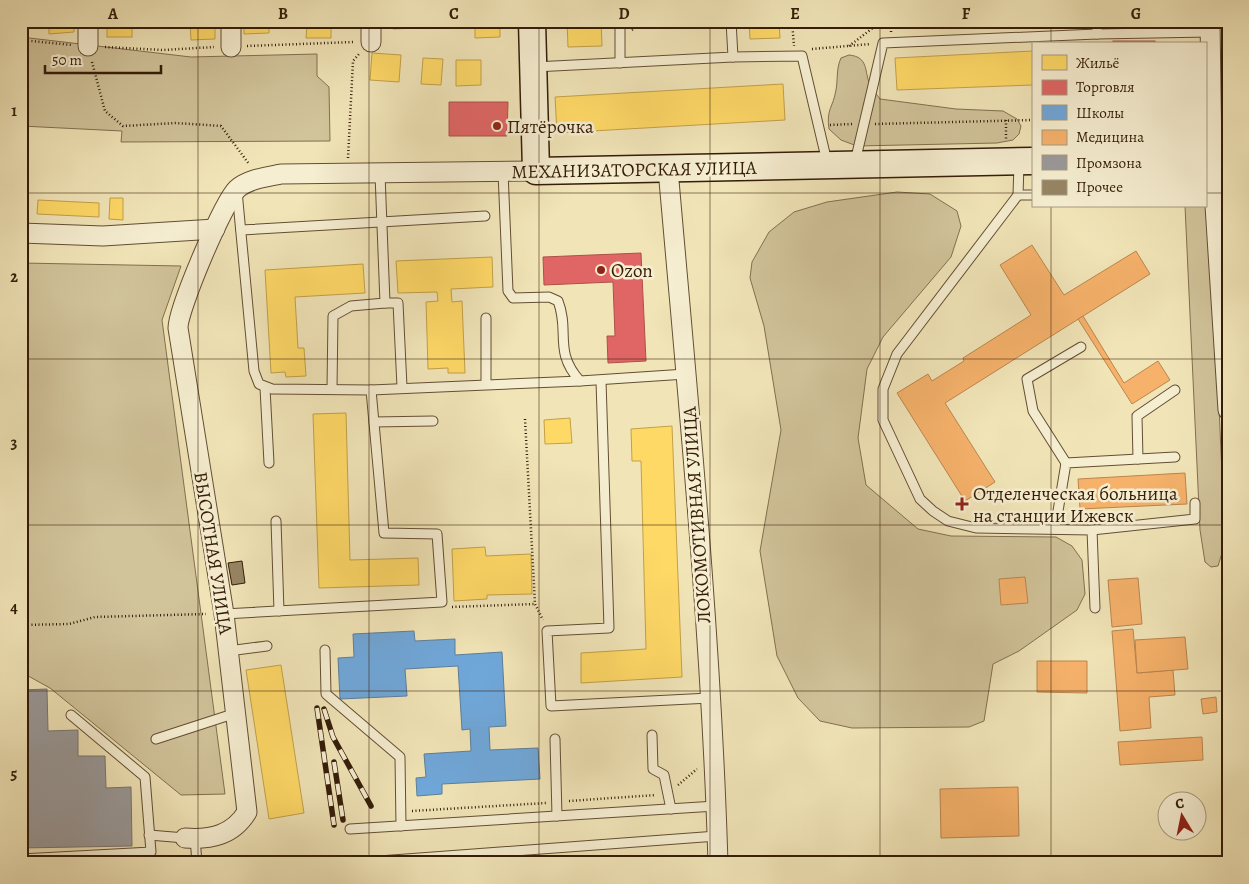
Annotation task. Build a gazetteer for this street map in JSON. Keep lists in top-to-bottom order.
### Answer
{
  "streets": {
    "street": ["МЕХАНИЗАТОРСКАЯ УЛИЦА", "ЛОКОМОТИВНАЯ УЛИЦА", "ВЫСОТНАЯ УЛИЦА"]
  },
  "crossings": [
    ["МЕХАНИЗАТОРСКАЯ УЛИЦА", "ЛОКОМОТИВНАЯ УЛИЦА"],
    ["МЕХАНИЗАТОРСКАЯ УЛИЦА", "ВЫСОТНАЯ УЛИЦА"]
  ],
  "places": {
    "other": ["Пятёрочка", "Ozon"],
    "health": ["Отделенческая больница на станции Ижевск"]
  },
  "legend": [
    "Жильё",
    "Торговля",
    "Школы",
    "Медицина",
    "Промзона",
    "Прочее"
  ],
  "scale_bar": "50 m",
  "north": "top",
  "grid": {
    "columns": [
      "A",
      "B",
      "C",
      "D",
      "E",
      "F",
      "G"
    ],
    "rows": [
      "1",
      "2",
      "3",
      "4",
      "5"
    ]
  }
}
